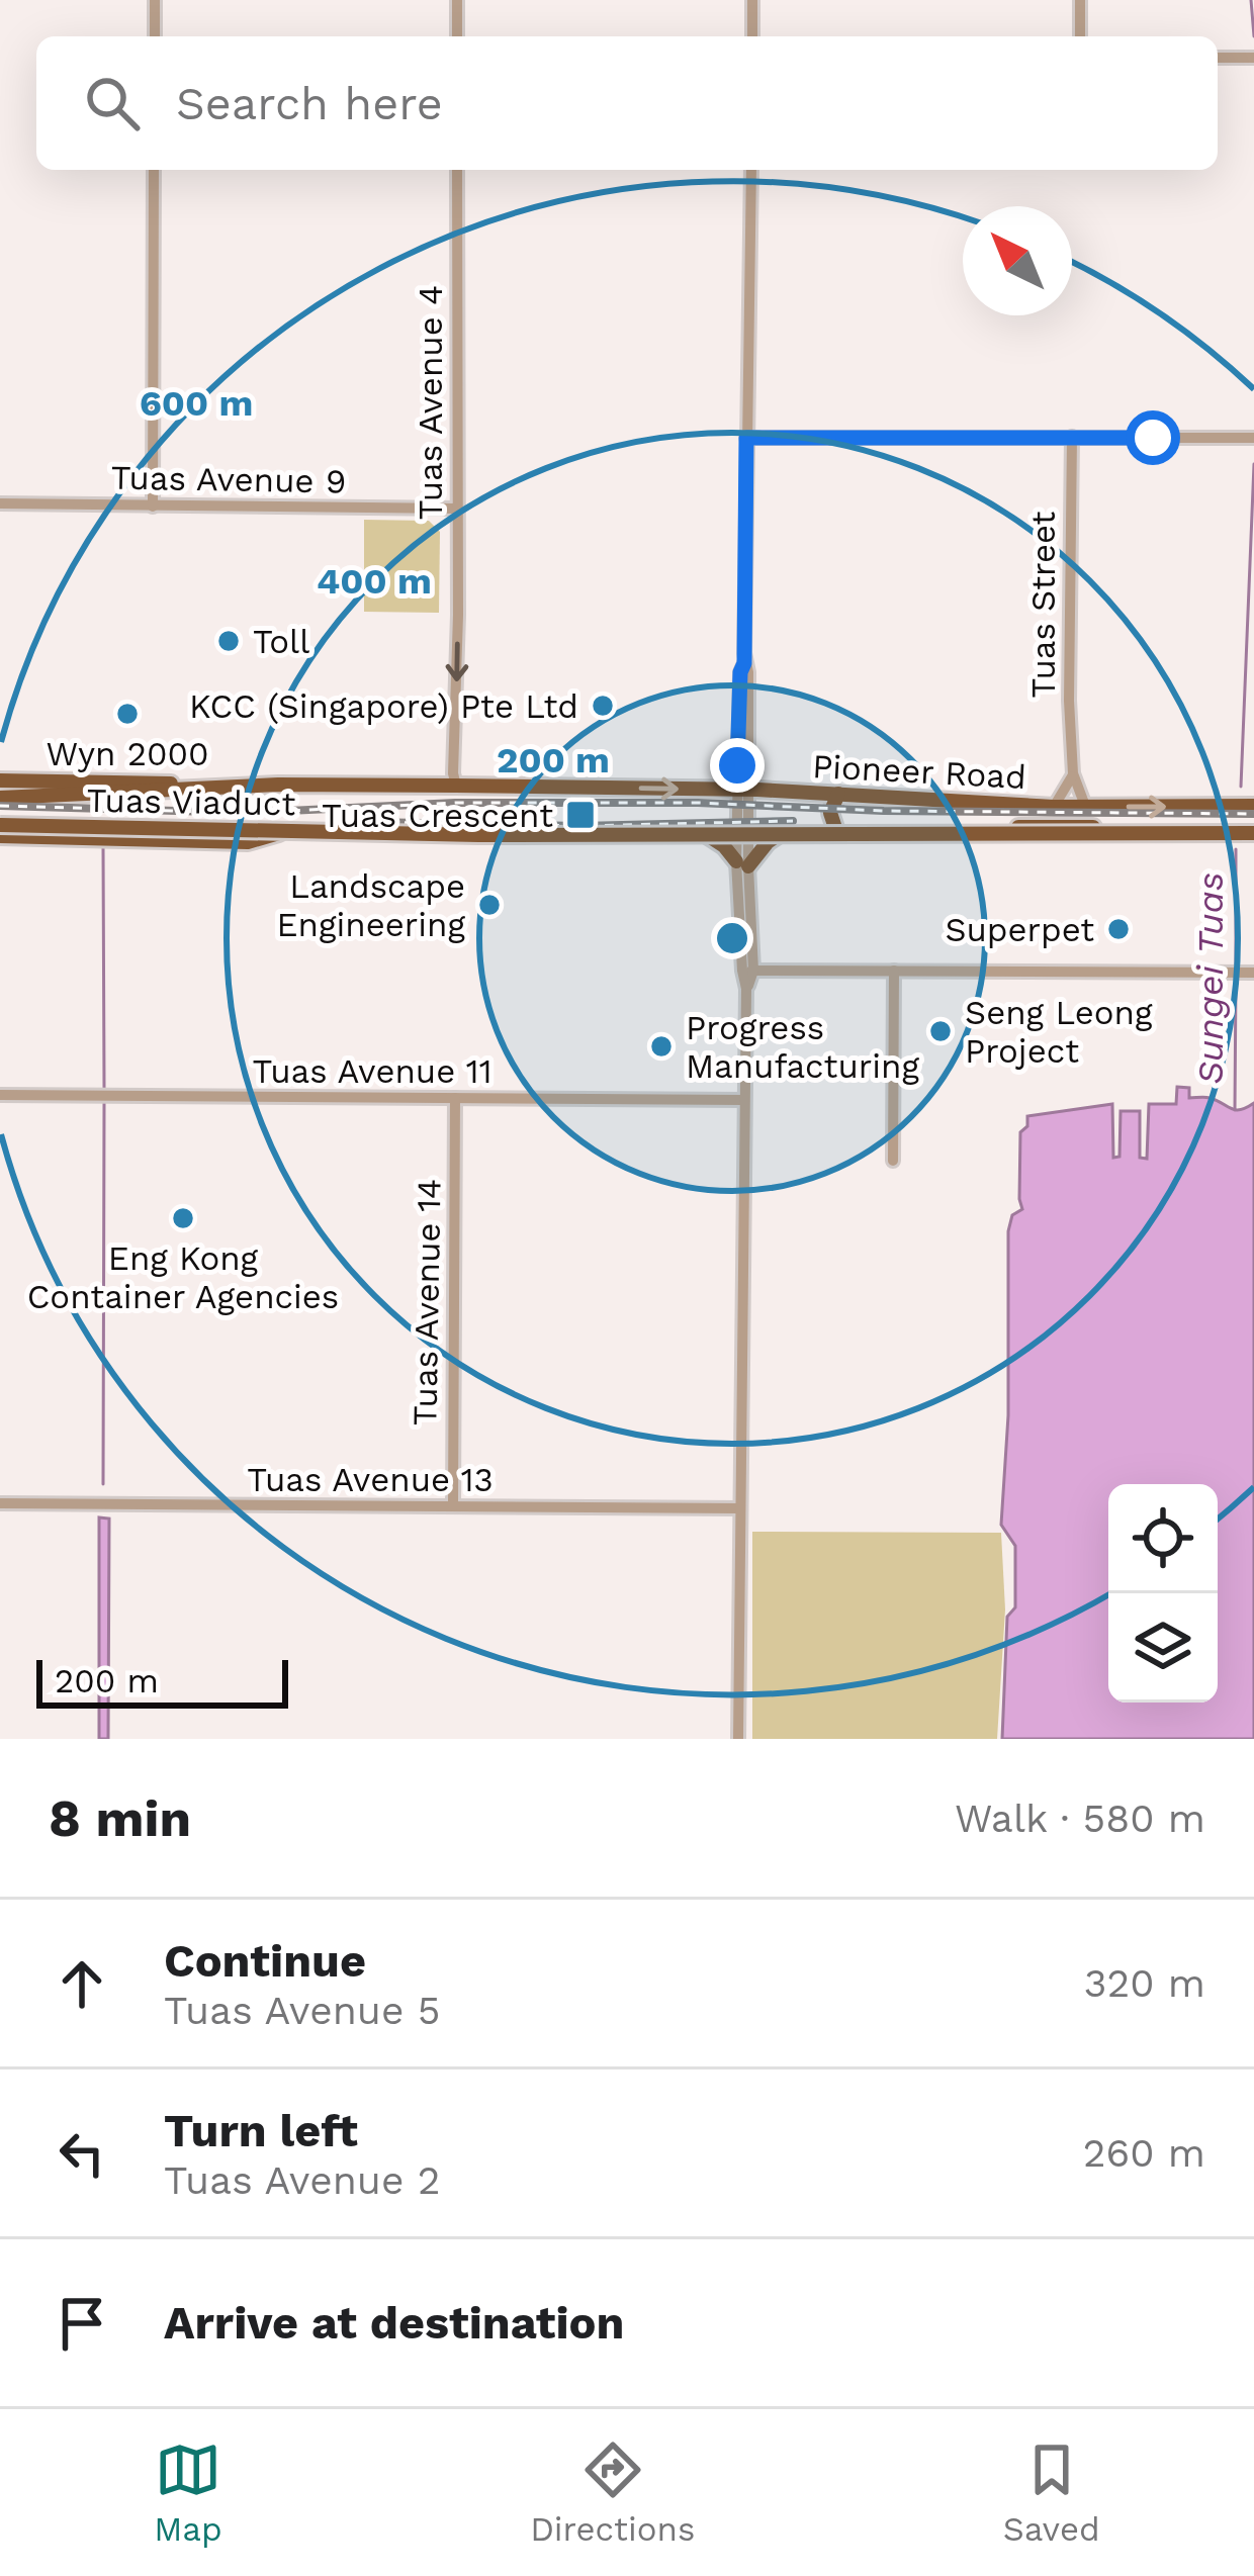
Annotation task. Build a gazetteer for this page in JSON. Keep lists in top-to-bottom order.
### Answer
{
  "streets": {
    "main road": ["Pioneer Road", "Tuas Viaduct"],
    "street": [
      "Tuas Avenue 4",
      "Tuas Avenue 9",
      "Tuas Street",
      "Tuas Avenue 11",
      "Tuas Avenue 14",
      "Tuas Avenue 13"
    ]
  },
  "crossings": [
    ["Tuas Avenue 4", "Tuas Avenue 9"],
    ["Tuas Avenue 4", "Pioneer Road"],
    ["Tuas Street", "Pioneer Road"],
    ["Pioneer Road", "Tuas Viaduct"],
    ["Tuas Avenue 11", "Tuas Avenue 14"],
    ["Tuas Avenue 14", "Tuas Avenue 13"]
  ],
  "one_way": ["Tuas Avenue 4"],
  "water": ["Sungei Tuas"],
  "places": {
    "other": [
      "Toll",
      "KCC (Singapore) Pte Ltd",
      "Wyn 2000",
      "Landscape Engineering",
      "Superpet",
      "Seng Leong Project",
      "Progress Manufacturing",
      "Eng Kong Container Agencies"
    ],
    "transit": ["Tuas Crescent"]
  },
  "scale_bar": "200 m",
  "north": "top left",
  "page": {
    "search": "Search here",
    "scale": "200 m",
    "heading": ["8 min", "Walk · 580 m"],
    "list": [
      ["Continue", "Tuas Avenue 5", "320 m"],
      ["Turn left", "Tuas Avenue 2", "260 m"],
      "Arrive at destination"
    ],
    "nav": ["Map", "Directions", "Saved"]
  },
  "rings": ["600 m", "400 m", "200 m"]
}
